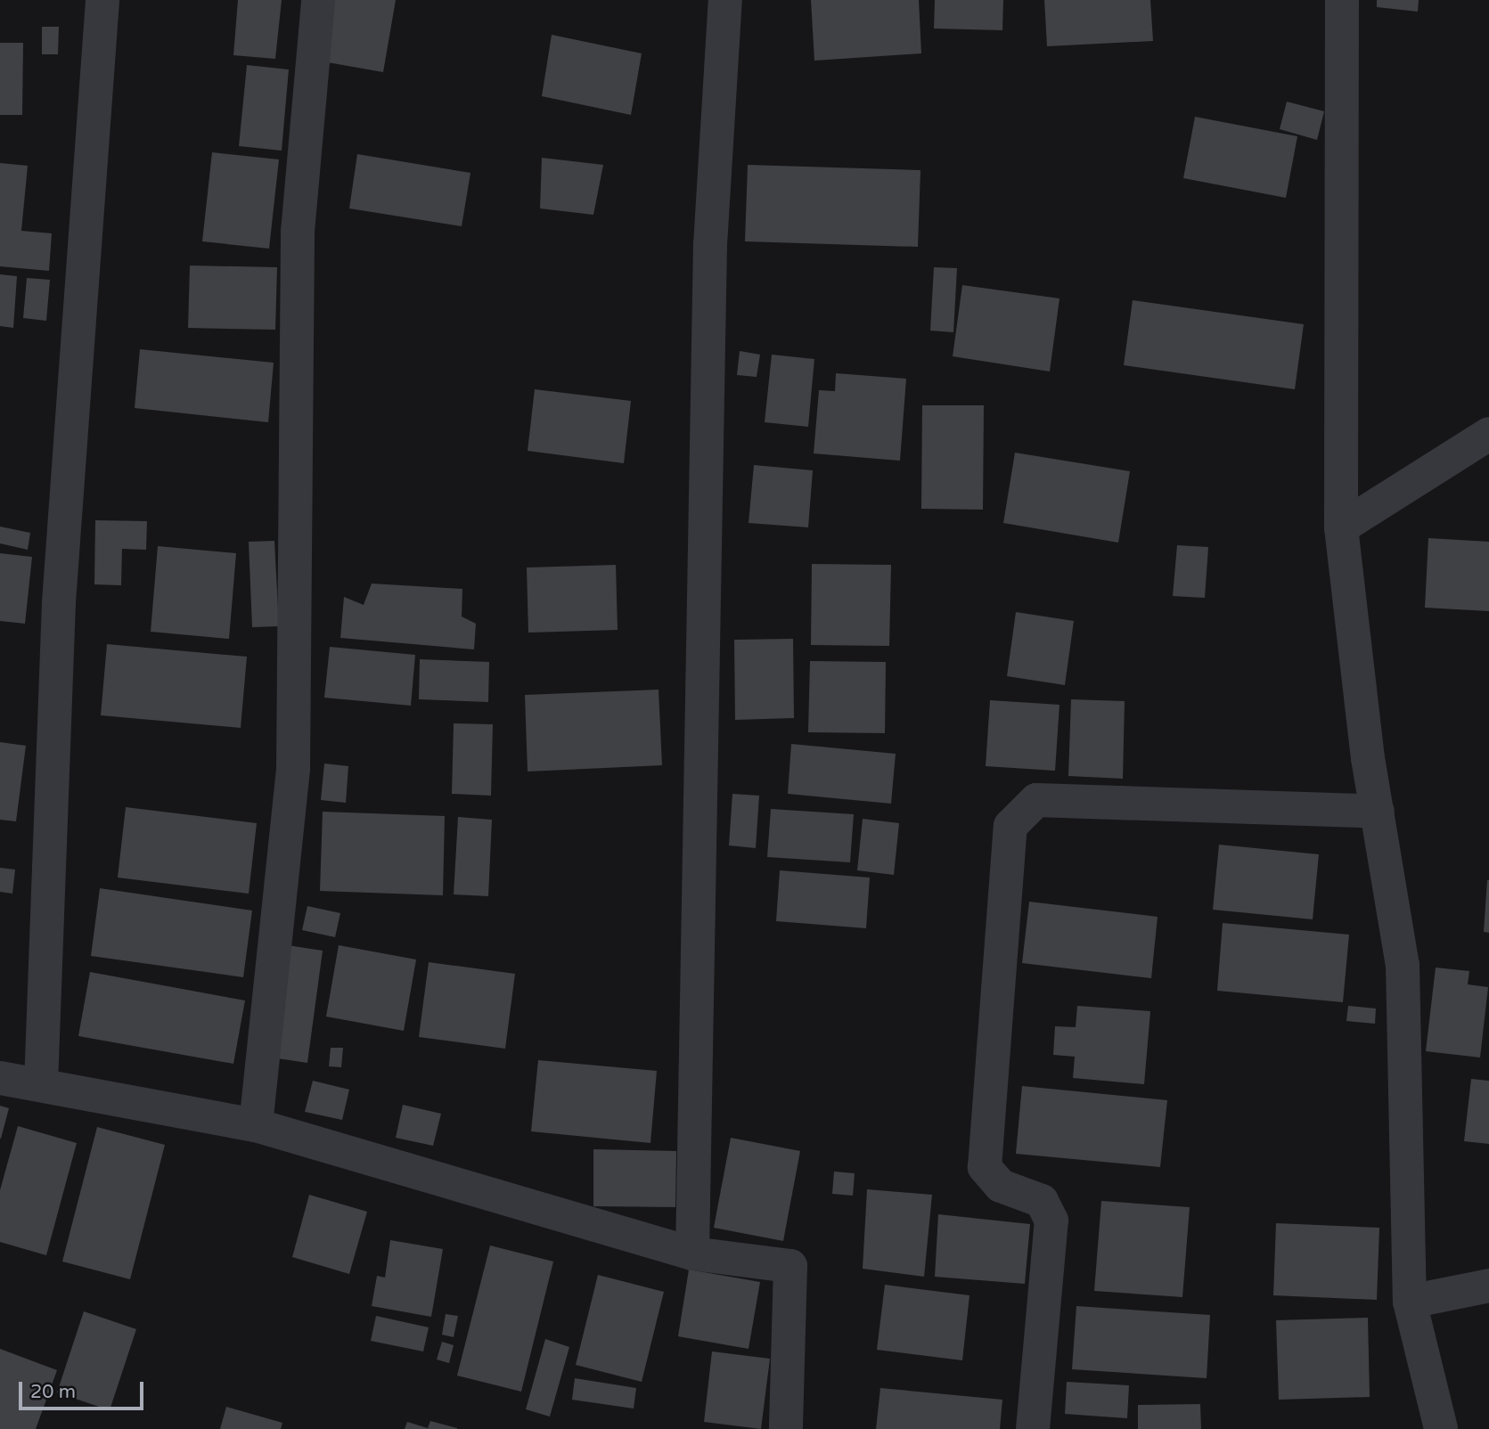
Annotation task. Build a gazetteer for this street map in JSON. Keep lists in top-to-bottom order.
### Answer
{
  "scale_bar": "20 m"
}
